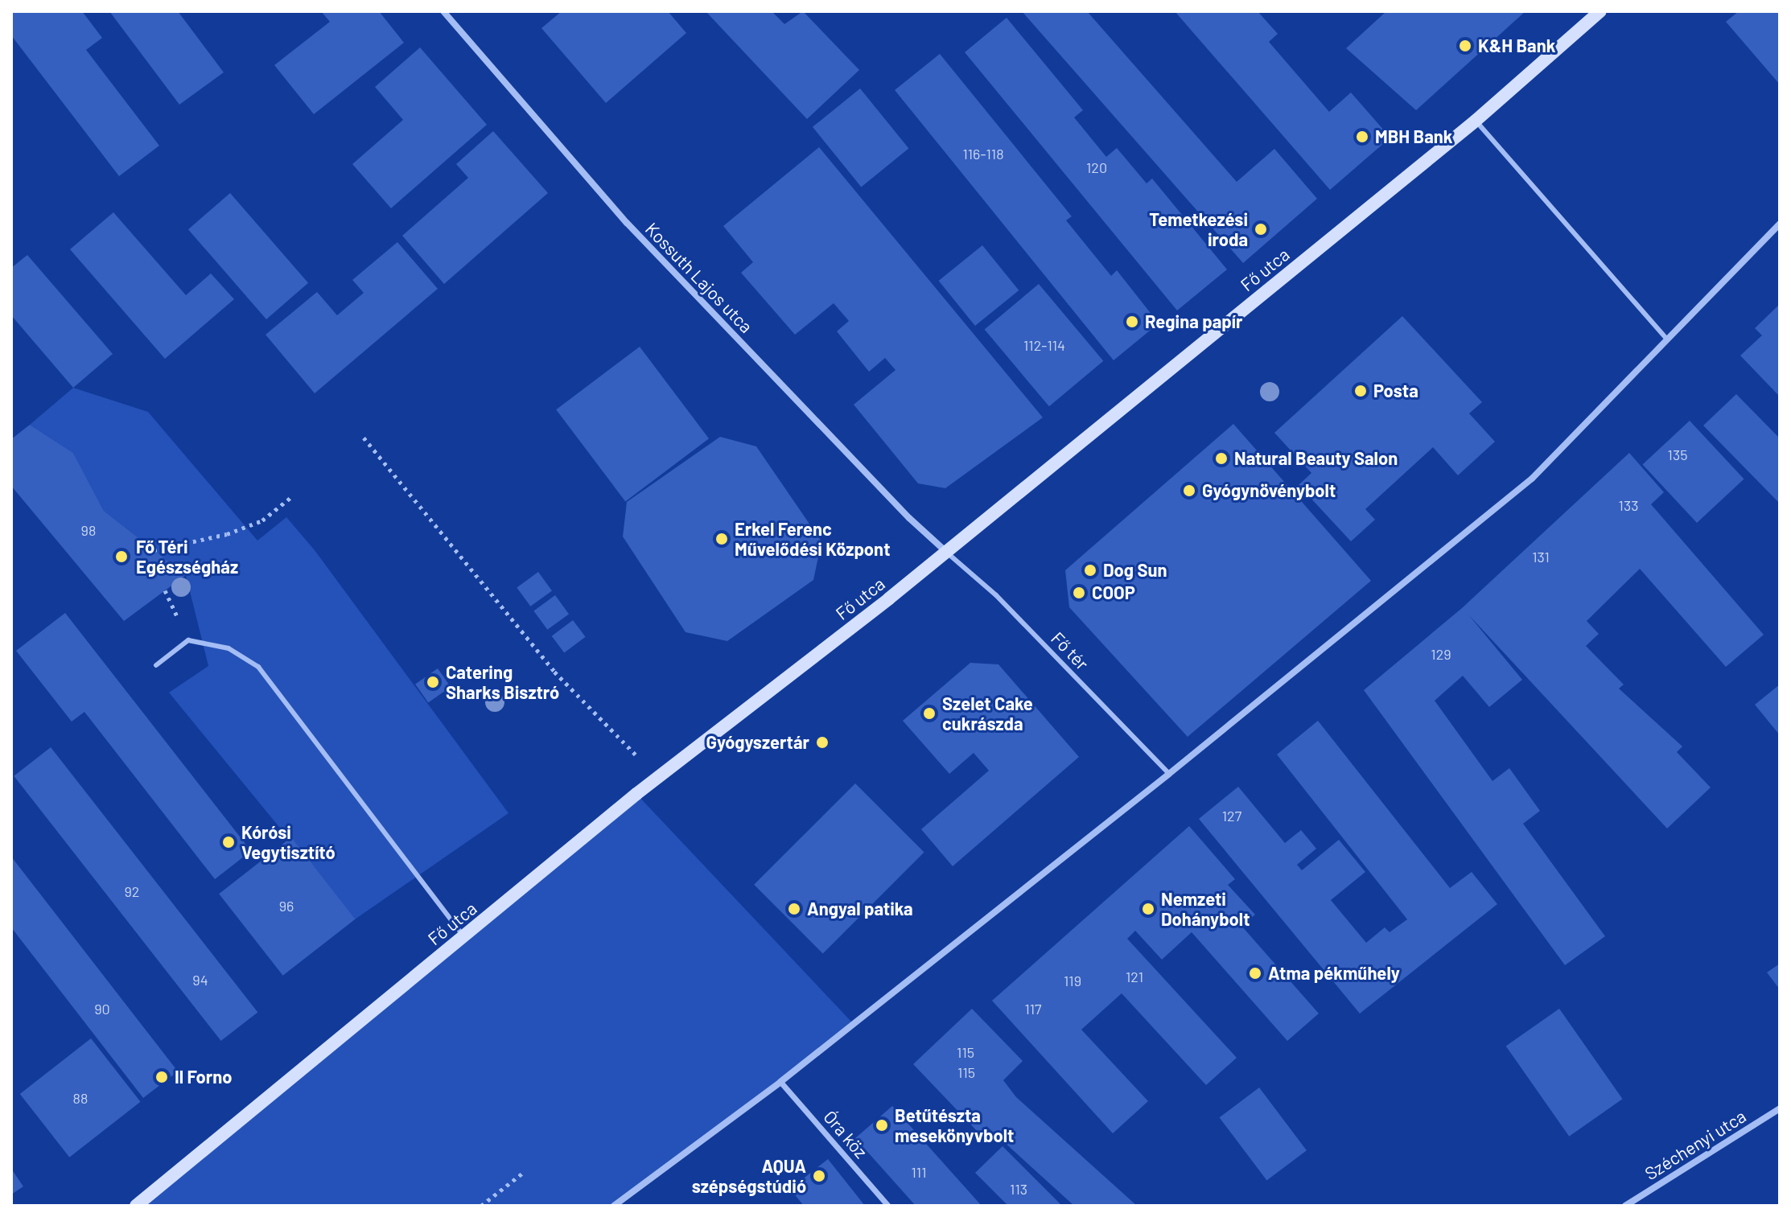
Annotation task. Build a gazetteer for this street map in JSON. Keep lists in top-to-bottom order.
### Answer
{
  "streets": {
    "main road": ["Fő utca"],
    "street": ["Kossuth Lajos utca", "Óra köz", "Széchenyi utca"],
    "lane": ["Fő tér"]
  },
  "crossings": [
    ["Fő utca", "Kossuth Lajos utca"],
    ["Fő utca", "Fő tér"],
    ["Kossuth Lajos utca", "Fő tér"]
  ],
  "places": [
    "K&H Bank",
    "MBH Bank",
    "Temetkezési iroda",
    "Regina papír",
    "Posta",
    "Natural Beauty Salon",
    "Gyógynövénybolt",
    "Erkel Ferenc Művelődési Központ",
    "Fő Téri Egészségház",
    "Dog Sun",
    "COOP",
    "Catering Sharks Bisztró",
    "Szelet Cake cukrászda",
    "Gyógyszertár",
    "Kórósi Vegytisztító",
    "Angyal patika",
    "Nemzeti Dohánybolt",
    "Atma pékműhely",
    "Il Forno",
    "Betűtészta mesekönyvbolt",
    "AQUA szépségstúdió"
  ],
  "house_numbers": [
    "116-118",
    "120",
    "112-114",
    "135",
    "133",
    "98",
    "131",
    "129",
    "127",
    "92",
    "96",
    "121",
    "94",
    "119",
    "90",
    "117",
    "115",
    "115",
    "88",
    "111",
    "113"
  ]
}
